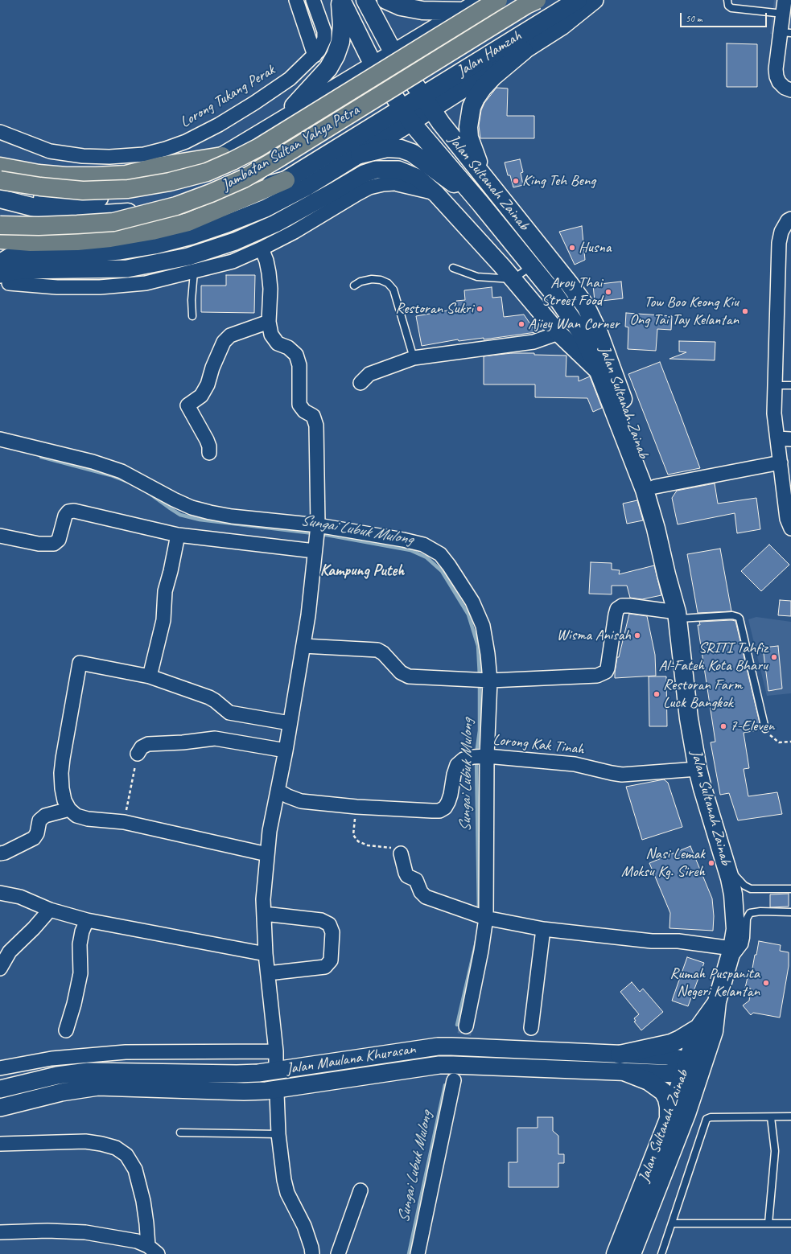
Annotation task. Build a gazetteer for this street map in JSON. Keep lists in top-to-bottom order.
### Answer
{
  "streets": {
    "highway": ["Jambatan Sultan Yahya Petra"],
    "main road": ["Jalan Hamzah", "Jalan Sultanah Zainab"],
    "street": ["Lorong Tukang Perak", "Lorong Kak Tinah", "Jalan Maulana Khurasan"]
  },
  "crossings": [
    ["Jalan Hamzah", "Jalan Sultanah Zainab"],
    ["Jalan Sultanah Zainab", "Lorong Kak Tinah"],
    ["Jalan Sultanah Zainab", "Jalan Maulana Khurasan"]
  ],
  "districts": ["Kampung Puteh"],
  "water": ["Sungai Lubuk Mulong"],
  "places": [
    "King Teh Beng",
    "Husna",
    "Aroy Thai Street Food",
    "Restoran Sukri",
    "Tow Boo Keong Kiu Ong Tai Tay Kelantan",
    "Ajiey Wan Corner",
    "Wisma Anisah",
    "SRITI Tahfiz Al-Fateh Kota Bharu",
    "Restoran Farm Luck Bangkok",
    "7-Eleven",
    "Nasi Lemak Moksu Kg. Sireh",
    "Rumah Puspanita Negeri Kelantan"
  ],
  "scale_bar": "50 m"
}
